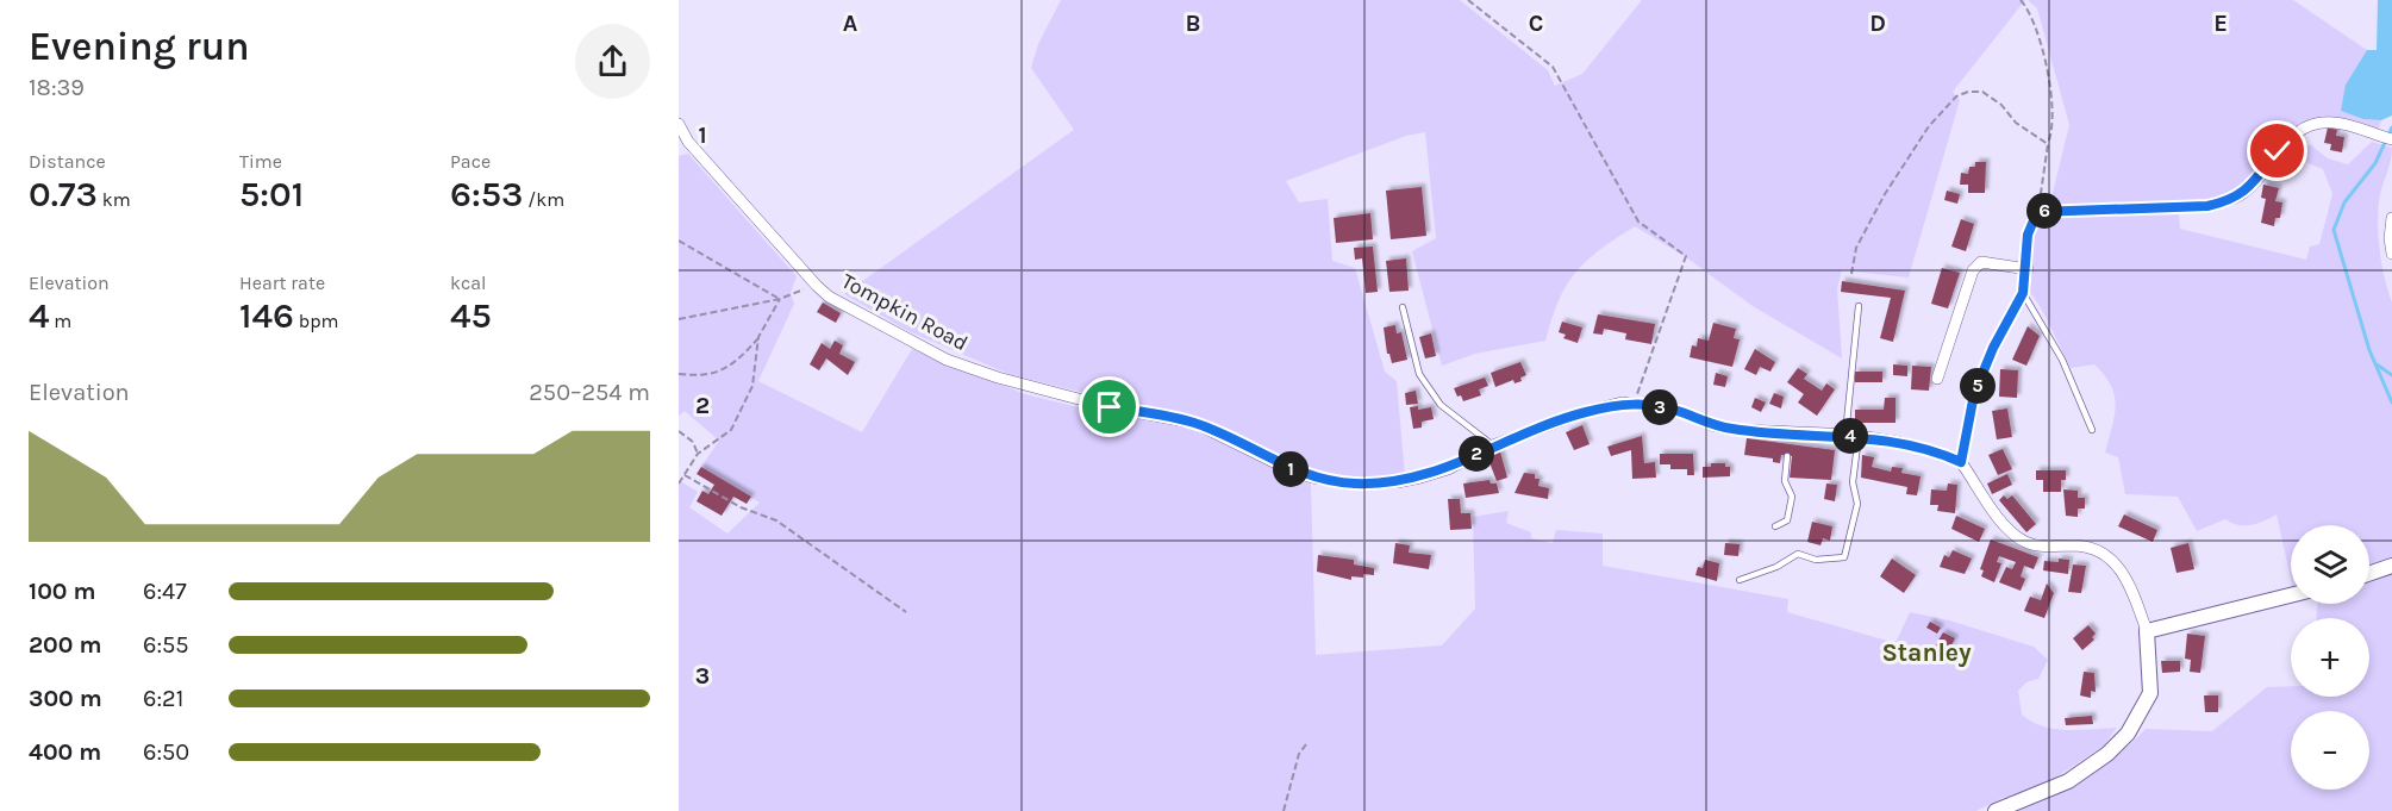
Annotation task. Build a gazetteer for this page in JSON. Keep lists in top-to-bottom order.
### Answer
{
  "streets": {
    "street": ["Tompkin Road"]
  },
  "districts": ["Stanley"],
  "page": {
    "heading": ["Evening run", "18:39"],
    "stats": [
      ["Distance", "0.73 km"],
      ["Time", "5:01"],
      ["Pace", "6:53 /km"],
      ["Elevation", "4 m"],
      ["Heart rate", "146 bpm"],
      ["kcal", "45"]
    ],
    "pins": [
      "6",
      "5",
      "3",
      "4",
      "2",
      "1"
    ],
    "chart": ["Elevation", "250–254 m"],
    "map_buttons": ["+", "−"],
    "list": [
      {
        "name": "100 m",
        "note": "6:47"
      },
      {
        "name": "200 m",
        "note": "6:55"
      },
      {
        "name": "300 m",
        "note": "6:21"
      },
      {
        "name": "400 m",
        "note": "6:50"
      }
    ]
  },
  "grid": {
    "columns": [
      "A",
      "B",
      "C",
      "D",
      "E"
    ],
    "rows": ["1", "2", "3"]
  }
}
